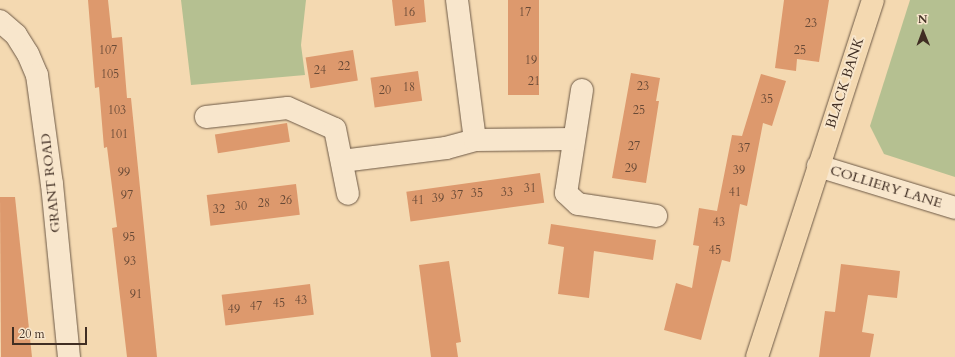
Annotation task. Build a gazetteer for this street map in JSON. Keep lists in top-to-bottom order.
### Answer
{
  "streets": {
    "main road": ["BLACK BANK"],
    "street": ["GRANT ROAD", "COLLIERY LANE"]
  },
  "crossings": [
    ["BLACK BANK", "COLLIERY LANE"]
  ],
  "house_numbers": [
    "16",
    "17",
    "23",
    "107",
    "25",
    "19",
    "22",
    "24",
    "105",
    "21",
    "23",
    "18",
    "20",
    "35",
    "103",
    "25",
    "101",
    "27",
    "37",
    "29",
    "39",
    "99",
    "31",
    "33",
    "41",
    "35",
    "97",
    "37",
    "39",
    "26",
    "41",
    "28",
    "30",
    "32",
    "43",
    "95",
    "45",
    "93",
    "91",
    "43",
    "45",
    "47",
    "49"
  ],
  "scale_bar": "20 m",
  "north": "top"
}
